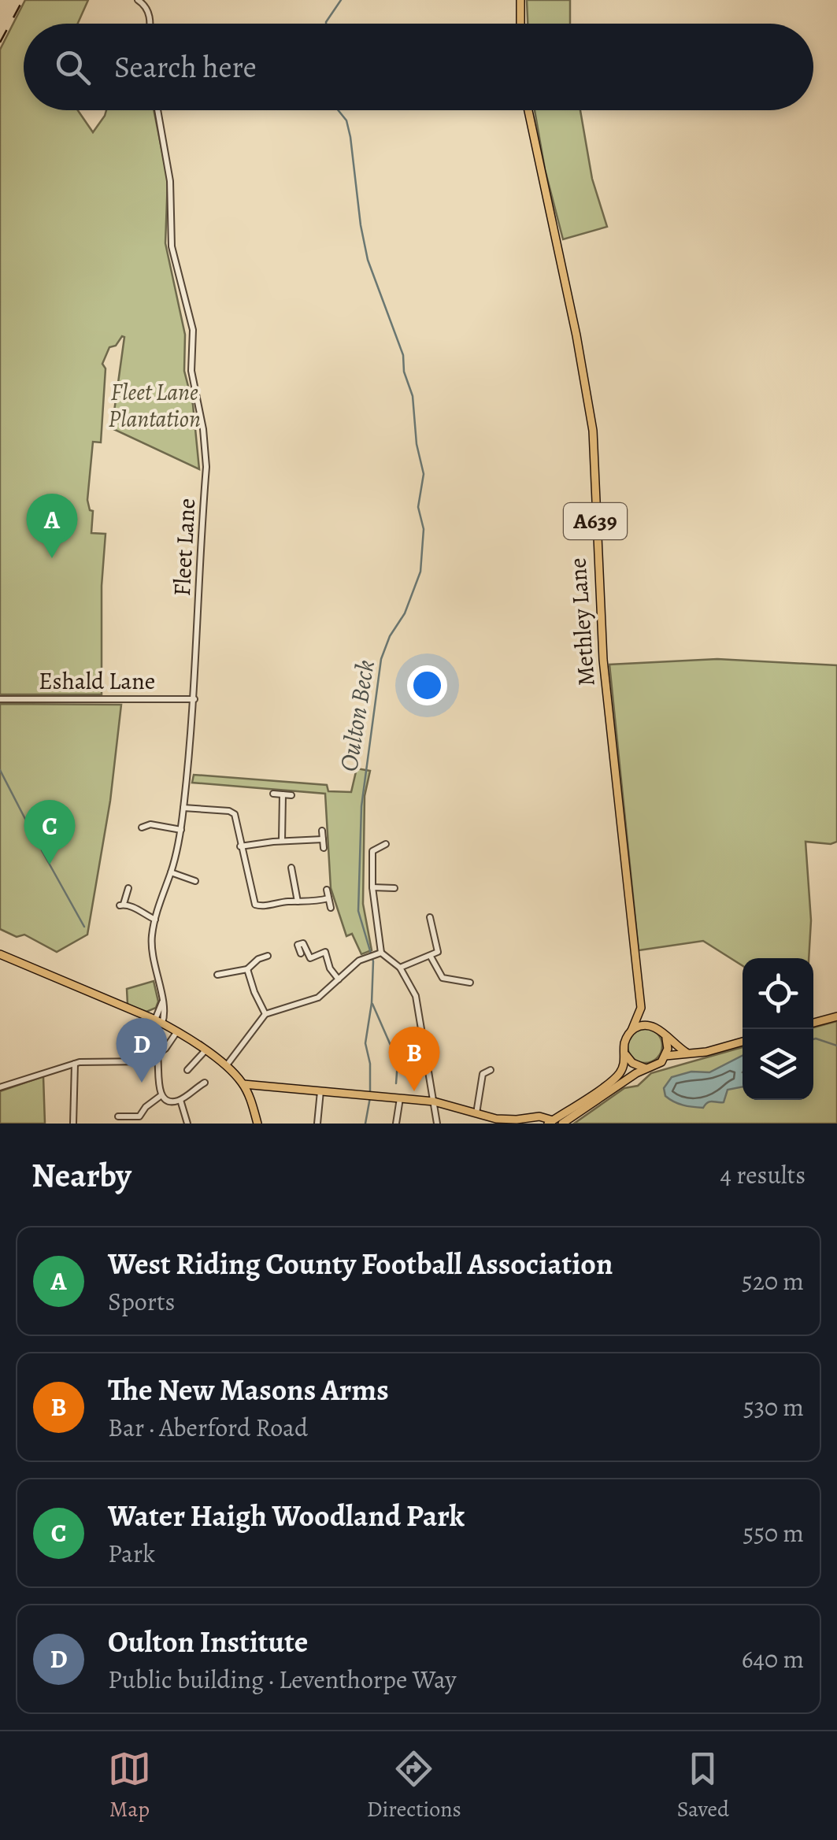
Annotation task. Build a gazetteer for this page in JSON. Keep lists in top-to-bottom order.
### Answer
{
  "streets": {
    "main road": ["A639", "Methley Lane"],
    "street": ["Fleet Lane", "Eshald Lane"]
  },
  "crossings": [
    ["Fleet Lane", "Eshald Lane"]
  ],
  "water": ["Oulton Beck"],
  "parks": ["Fleet Lane Plantation"],
  "page": {
    "search": "Search here",
    "pins": [
      "A",
      "C",
      "D",
      "B"
    ],
    "heading": ["Nearby", "4 results"],
    "list": [
      {
        "mark": "A",
        "name": "West Riding County Football Association",
        "note": "Sports",
        "value": "520 m"
      },
      {
        "mark": "B",
        "name": "The New Masons Arms",
        "note": "Bar · Aberford Road",
        "value": "530 m"
      },
      {
        "mark": "C",
        "name": "Water Haigh Woodland Park",
        "note": "Park",
        "value": "550 m"
      },
      {
        "mark": "D",
        "name": "Oulton Institute",
        "note": "Public building · Leventhorpe Way",
        "value": "640 m"
      }
    ],
    "nav": ["Map", "Directions", "Saved"]
  }
}
